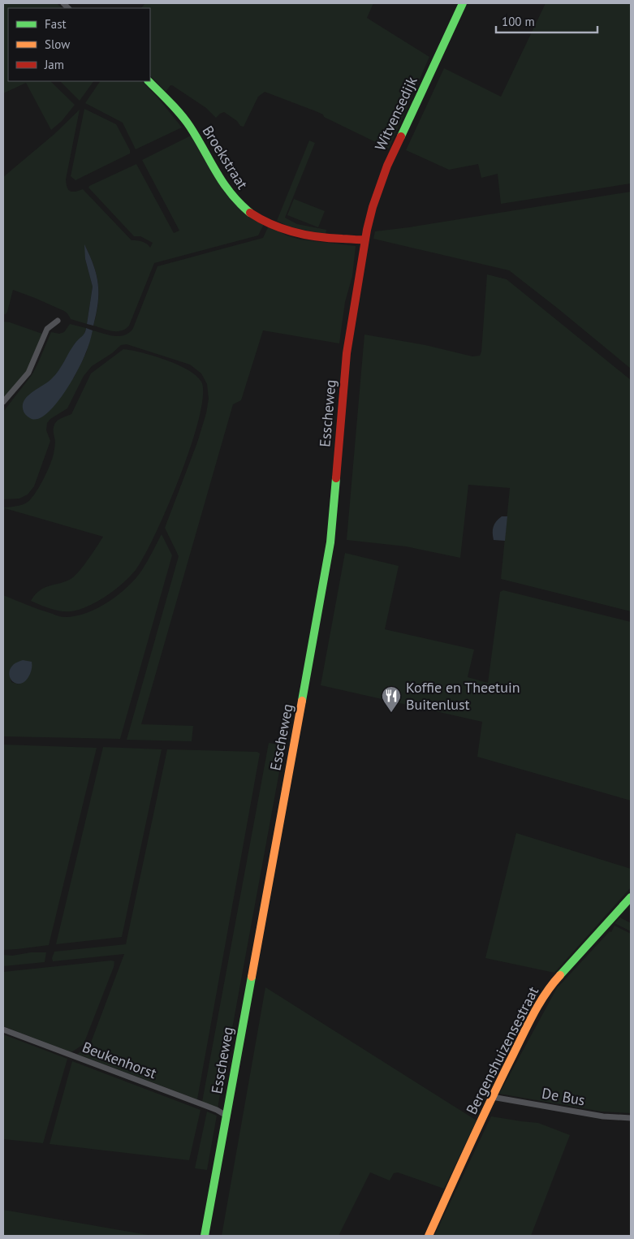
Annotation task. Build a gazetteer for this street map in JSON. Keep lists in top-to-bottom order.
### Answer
{
  "streets": {
    "street": [
      "Witvensedijk",
      "Broekstraat",
      "Esscheweg",
      "Bergenshuizensestraat",
      "Beukenhorst",
      "De Bus"
    ]
  },
  "crossings": [
    ["Witvensedijk", "Broekstraat"],
    ["Witvensedijk", "Esscheweg"],
    ["Broekstraat", "Esscheweg"],
    ["Esscheweg", "Beukenhorst"],
    ["Bergenshuizensestraat", "De Bus"]
  ],
  "places": {
    "restaurant": ["Koffie en Theetuin Buitenlust"]
  },
  "legend": ["Fast", "Slow", "Jam"],
  "scale_bar": "100 m"
}
